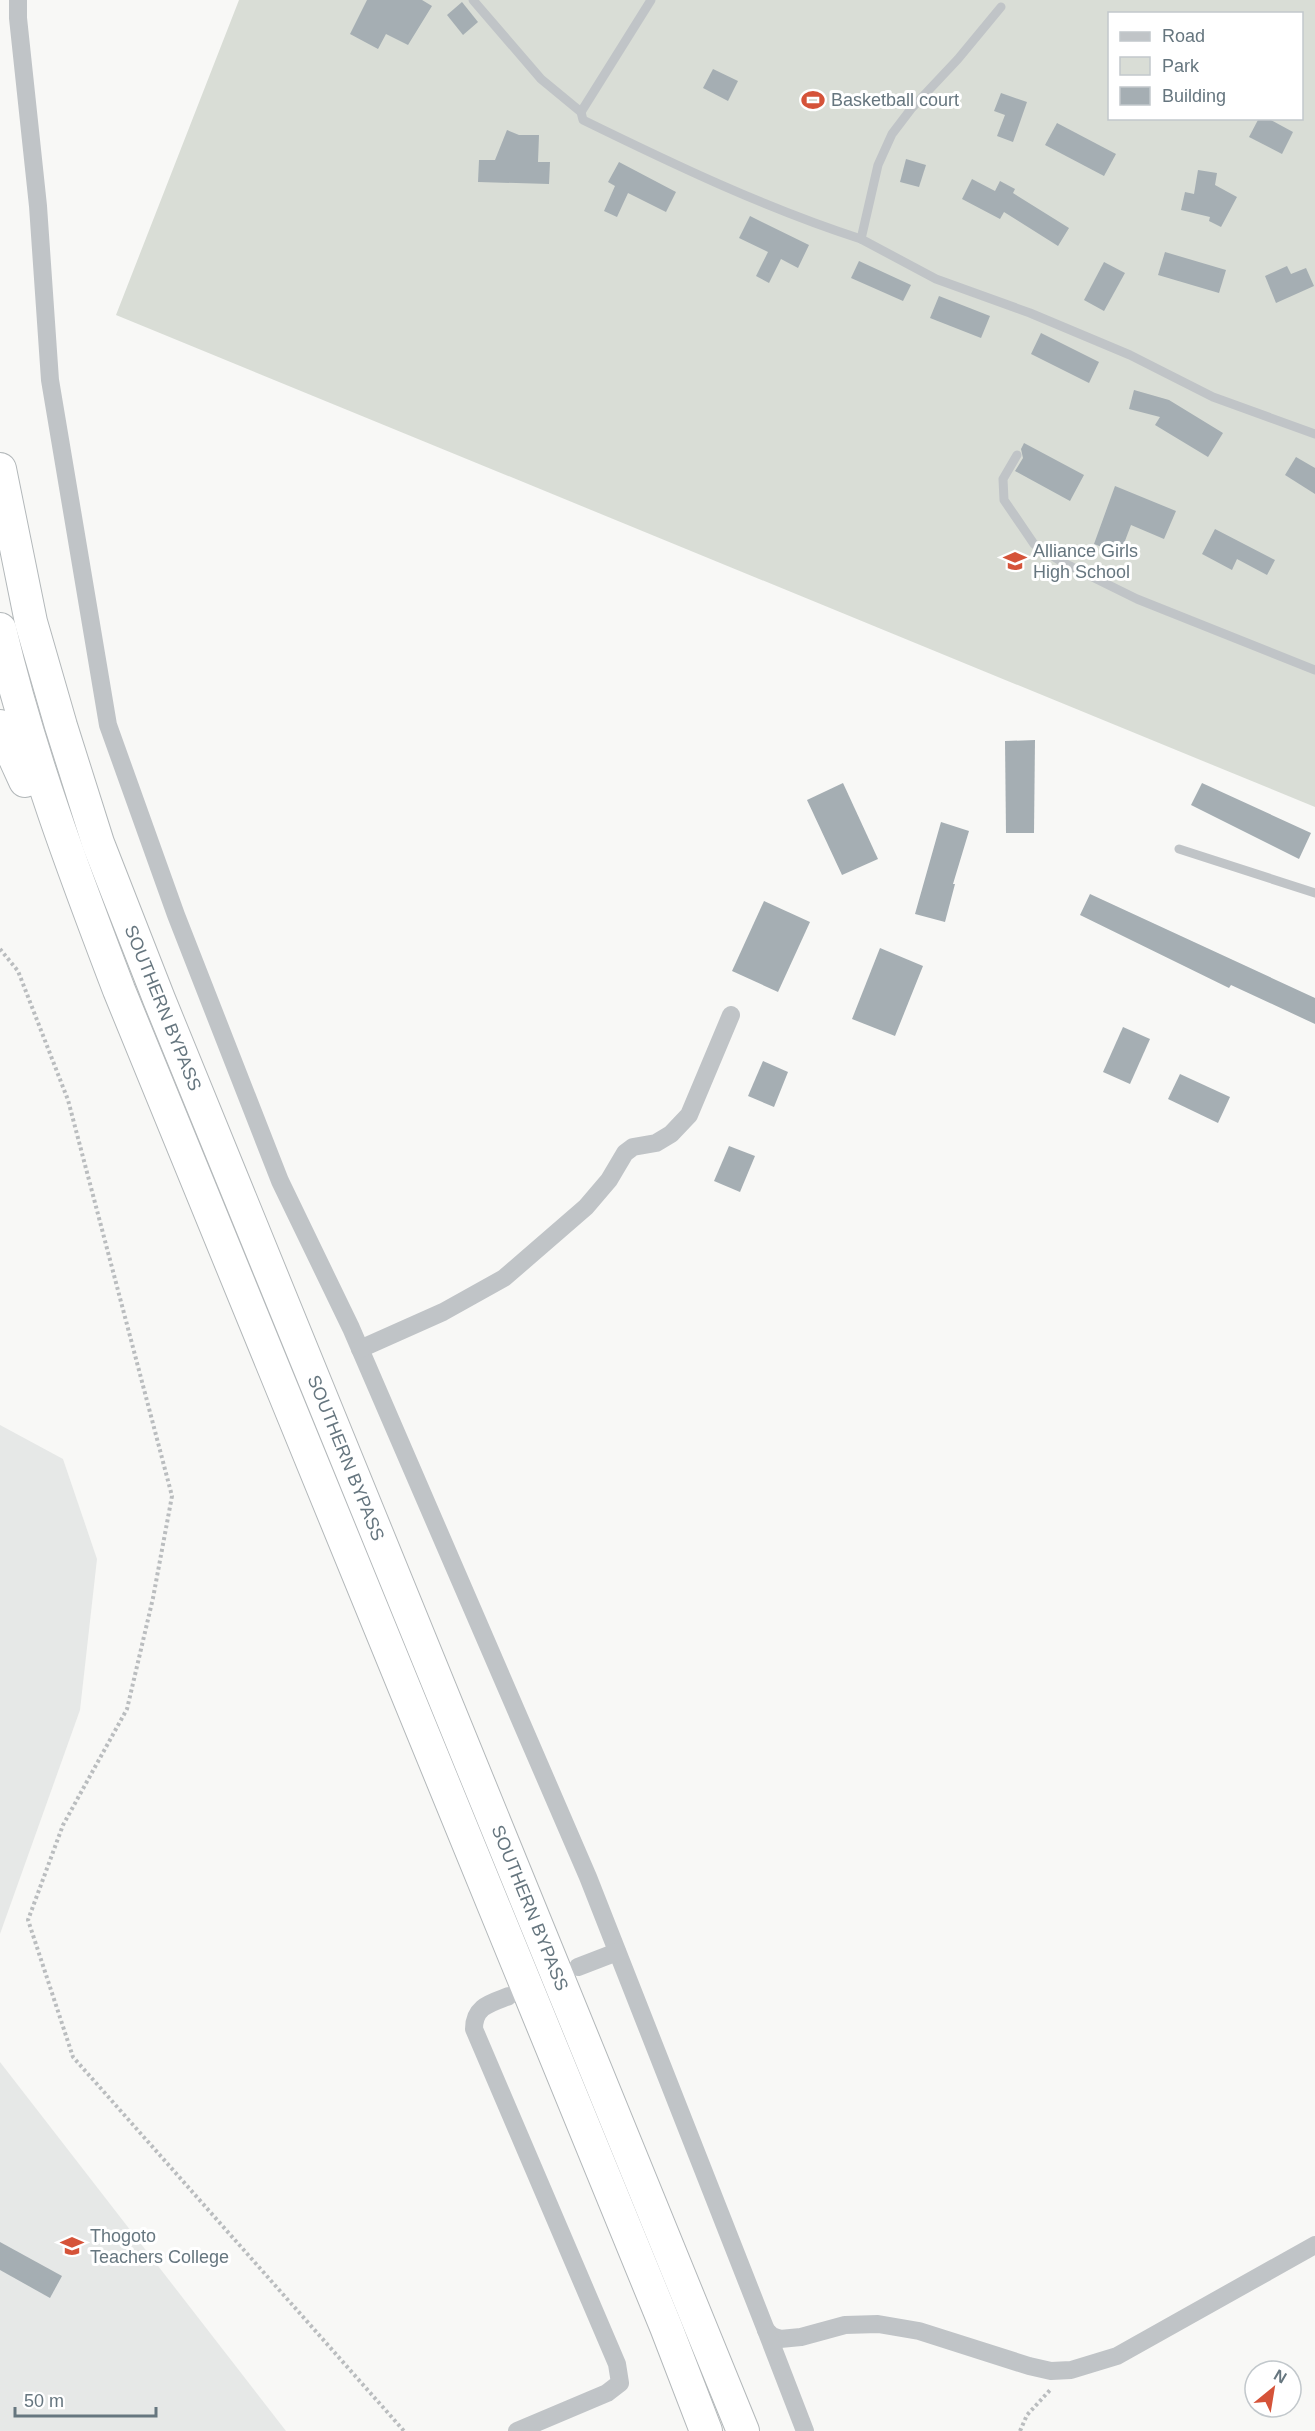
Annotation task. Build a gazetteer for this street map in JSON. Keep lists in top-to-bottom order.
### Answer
{
  "streets": {
    "highway": ["SOUTHERN BYPASS"]
  },
  "places": {
    "sports": ["Basketball court"],
    "school or university": ["Alliance Girls High School", "Thogoto Teachers College"]
  },
  "legend": ["Road", "Park", "Building"],
  "scale_bar": "50 m",
  "north": "top right"
}
